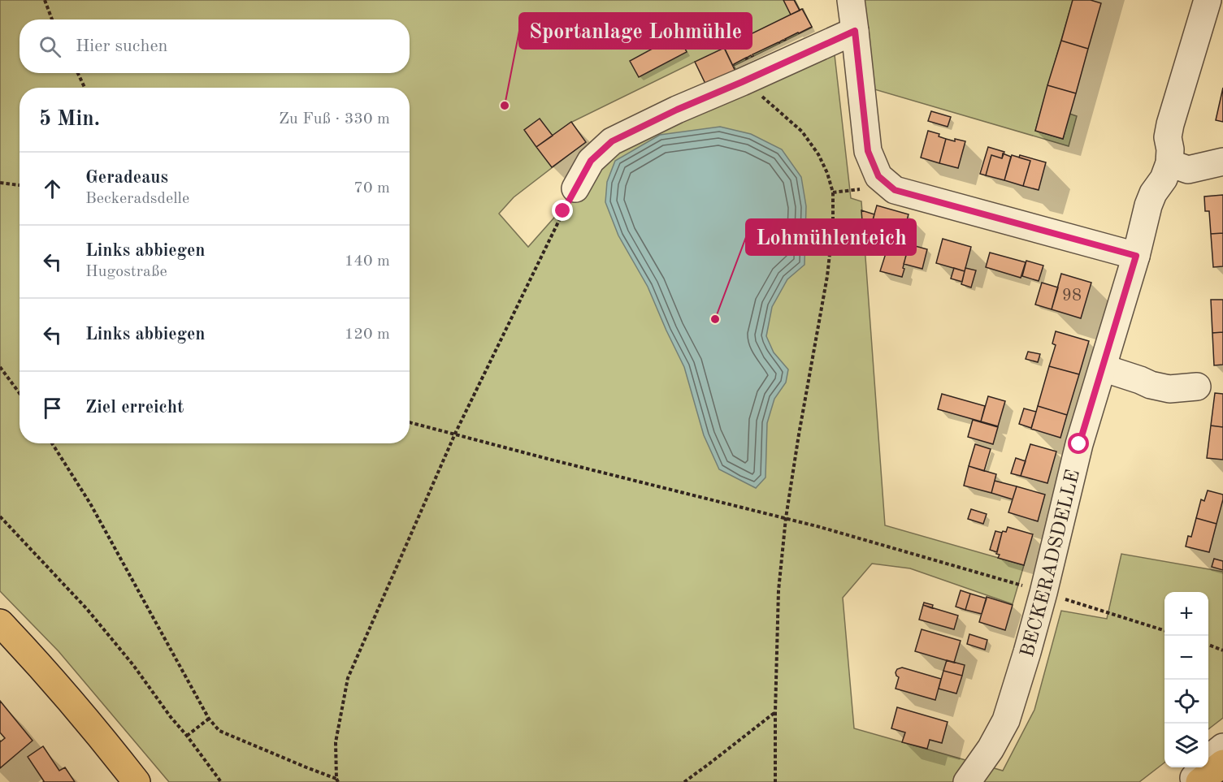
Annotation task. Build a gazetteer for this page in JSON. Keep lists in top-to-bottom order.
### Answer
{
  "streets": {
    "street": ["BECKERADSDELLE"]
  },
  "places": ["Sportanlage Lohmühle", "Lohmühlenteich"],
  "house_numbers": ["98"],
  "page": {
    "search": "Hier suchen",
    "heading": ["5 Min.", "Zu Fuß · 330 m"],
    "list": [
      ["Geradeaus", "Beckeradsdelle", "70 m"],
      ["Links abbiegen", "Hugostraße", "140 m"],
      ["Links abbiegen", "120 m"],
      "Ziel erreicht"
    ],
    "map_buttons": ["+", "−"]
  }
}
